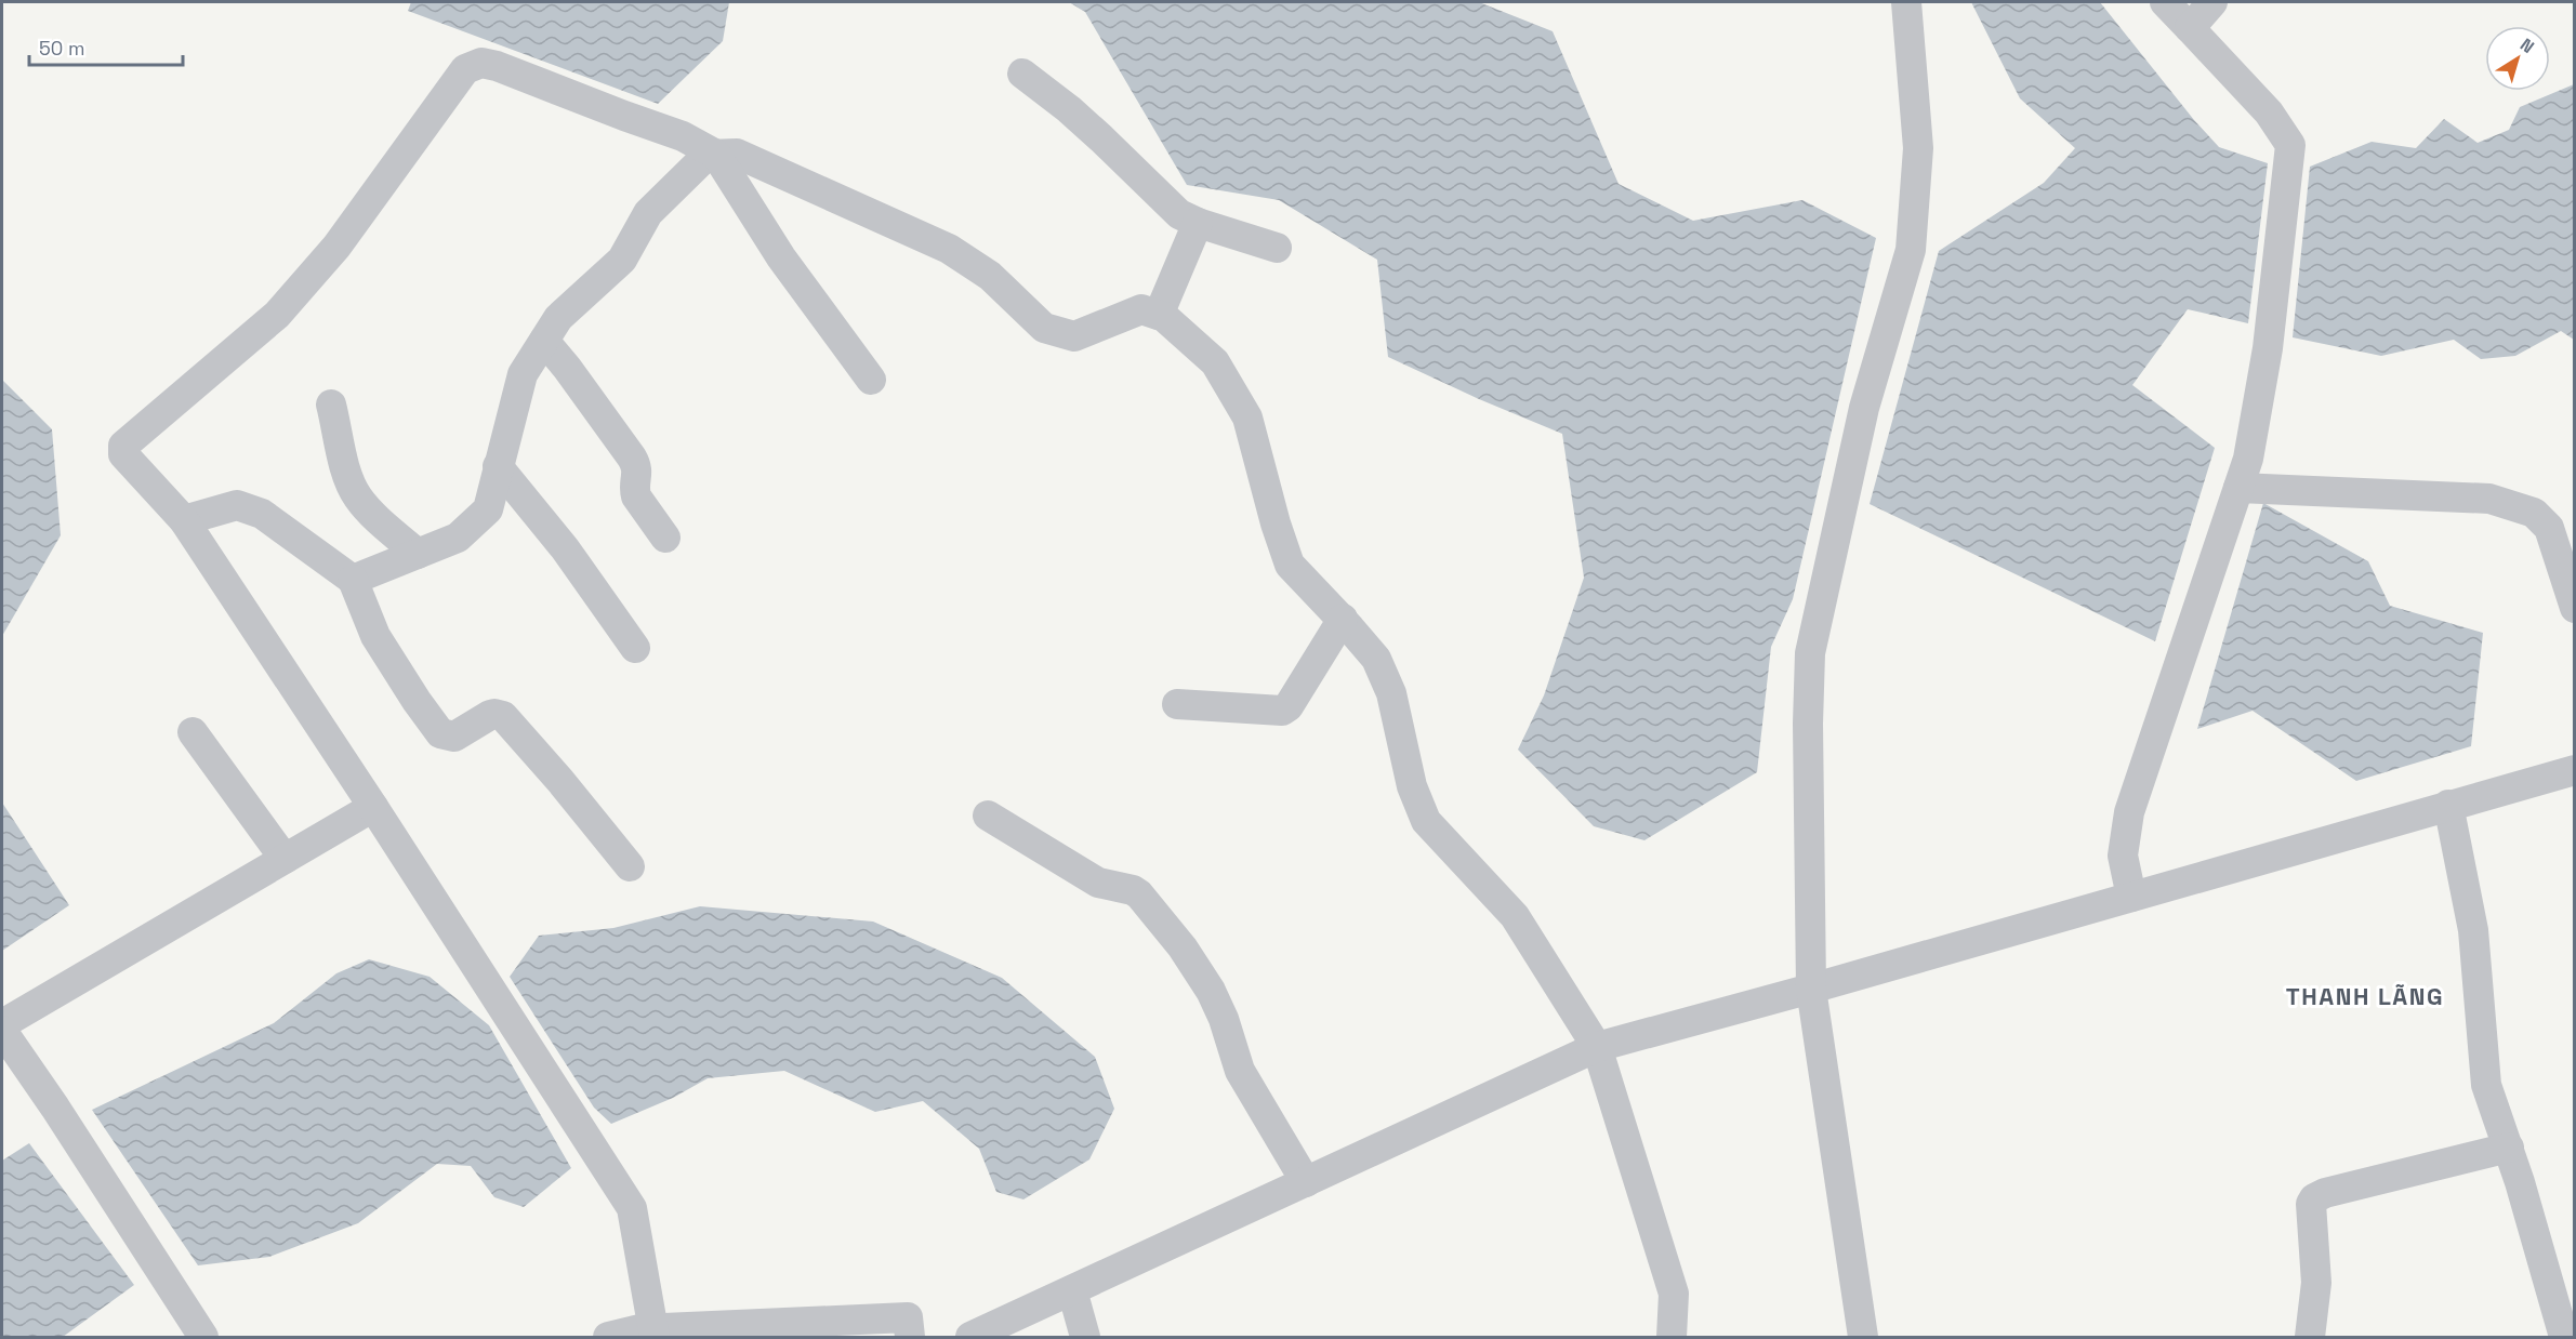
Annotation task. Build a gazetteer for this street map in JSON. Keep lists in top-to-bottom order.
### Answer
{
  "districts": ["THANH LÃNG"],
  "scale_bar": "50 m",
  "north": "top right"
}
